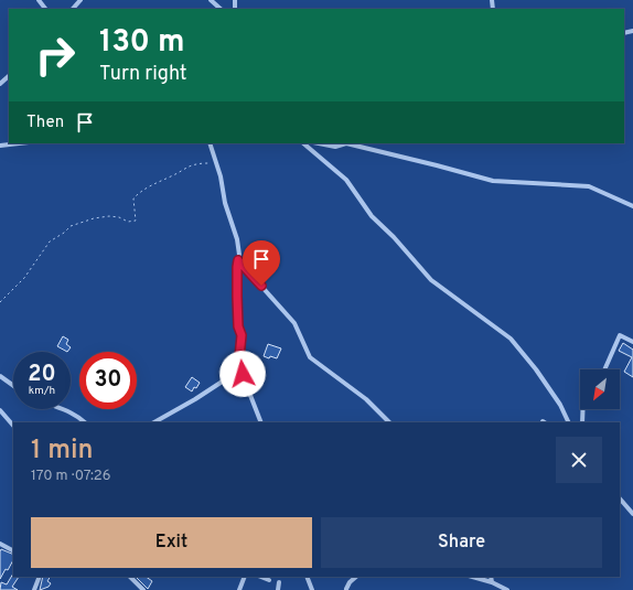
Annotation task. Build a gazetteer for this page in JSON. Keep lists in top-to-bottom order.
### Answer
{
  "north": "bottom left",
  "page": {
    "turn": ["130 m", "Turn right"],
    "then": "Then",
    "speed": "20 km/h",
    "limit": "30",
    "heading": ["1 min", "170 m · 07:26"],
    "buttons": ["Exit", "Share"]
  }
}
